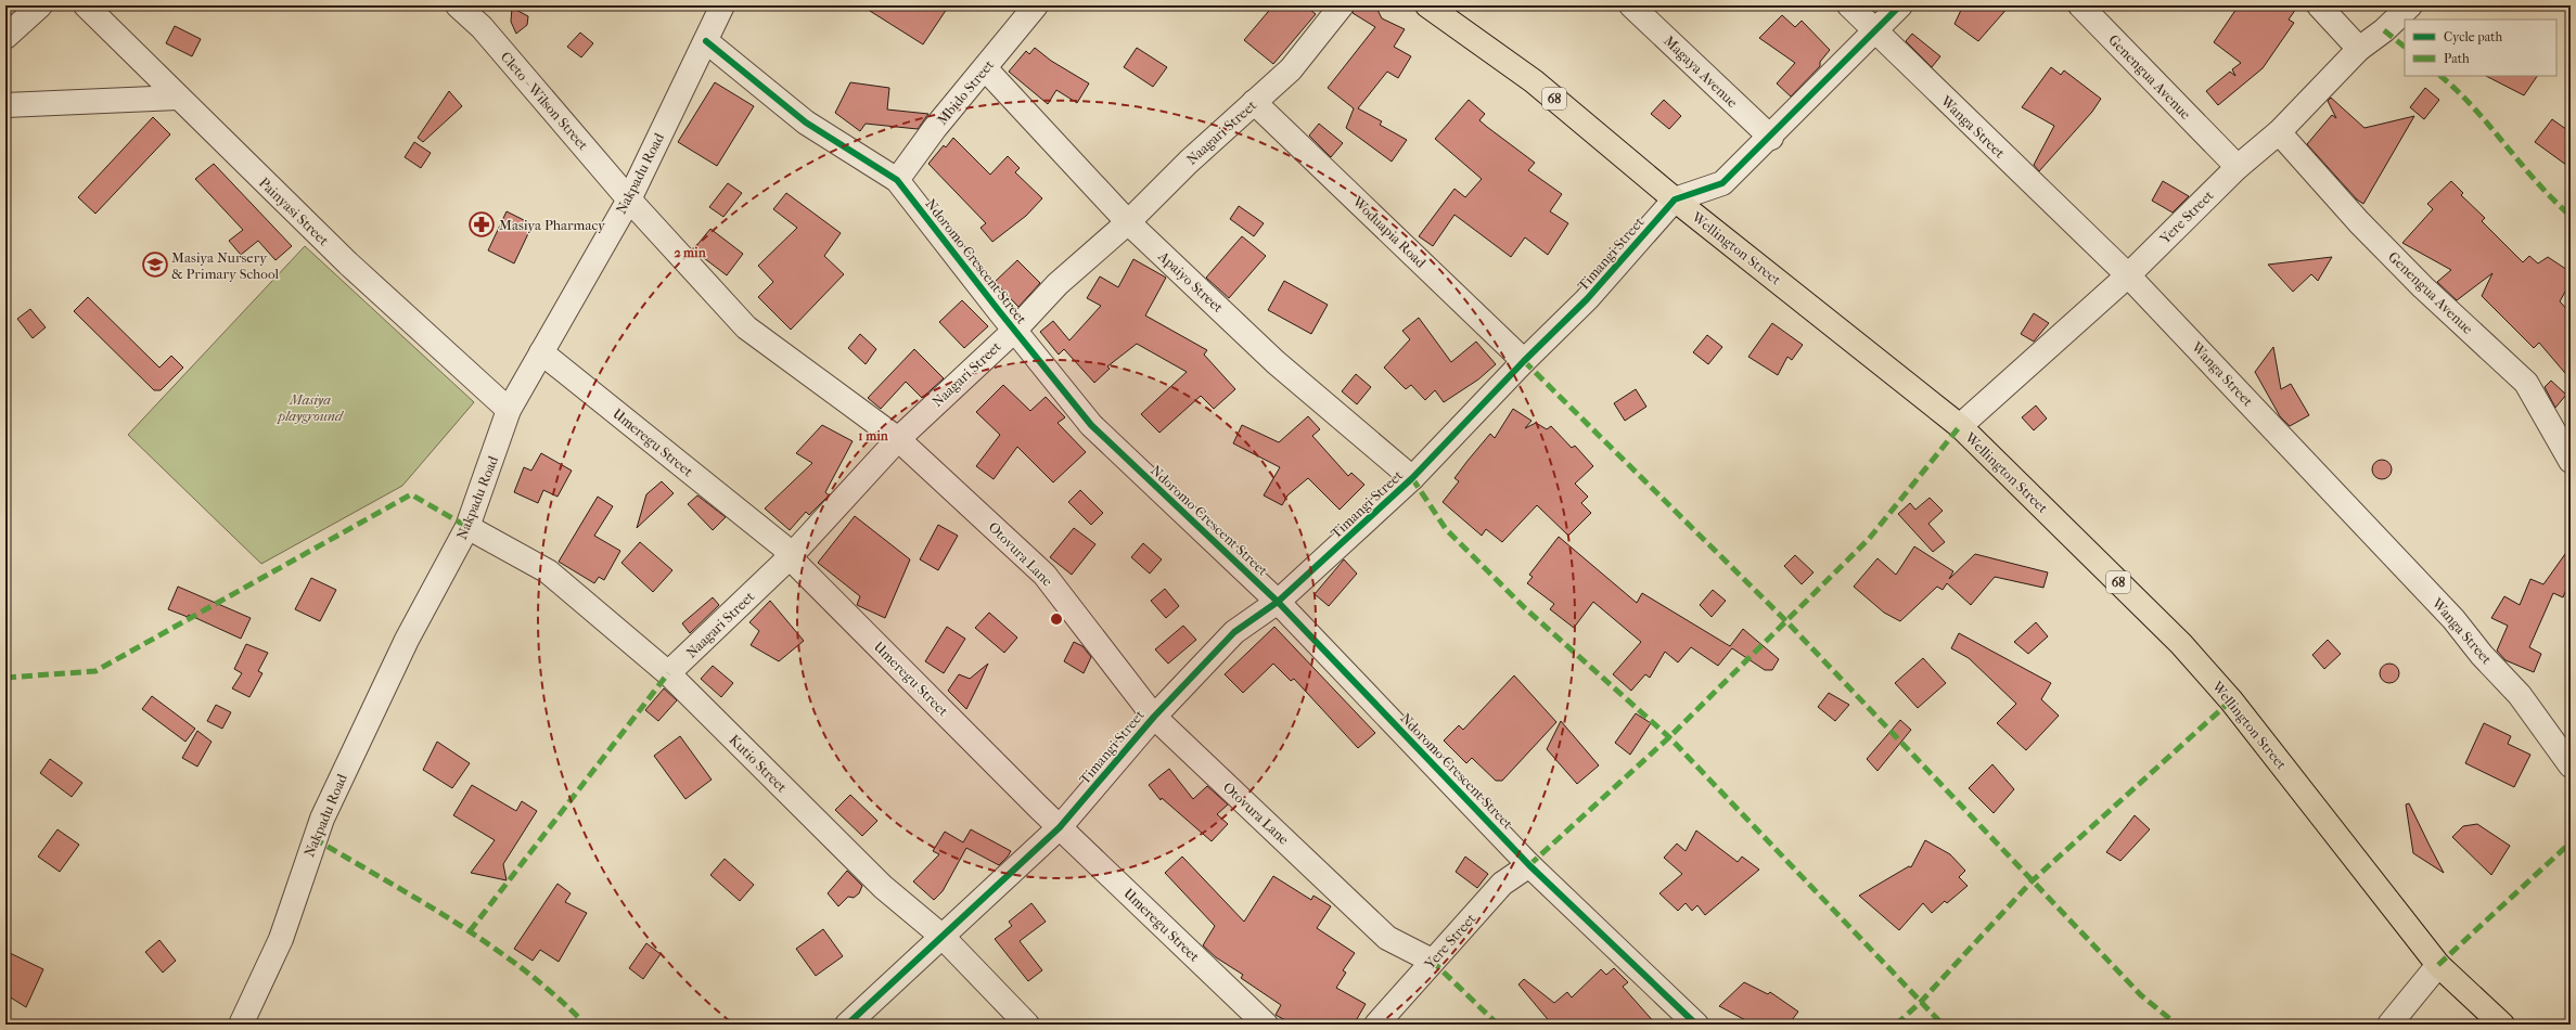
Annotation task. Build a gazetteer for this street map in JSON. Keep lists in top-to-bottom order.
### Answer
{
  "streets": {
    "main road": ["68", "Wellington Street"],
    "street": [
      "Magaya Avenue",
      "Genengua Avenue",
      "Mbido Street",
      "Cleto - Wilson Street",
      "Wanga Street",
      "Naagari Street",
      "Nakpadu Road",
      "Painyasi Street",
      "Yere Street",
      "Woduapia Road",
      "Timangi Street",
      "Ndoromo Crescent Street",
      "Apaiyo Street",
      "Umeregu Street",
      "Otovura Lane",
      "Kutio Street"
    ]
  },
  "crossings": [
    ["Magaya Avenue", "Timangi Street"],
    ["Genengua Avenue", "Yere Street"],
    ["Mbido Street", "Ndoromo Crescent Street"],
    ["Mbido Street", "Apaiyo Street"],
    ["Cleto - Wilson Street", "Nakpadu Road"],
    ["Cleto - Wilson Street", "Otovura Lane"],
    ["Wanga Street", "Yere Street"],
    ["Wanga Street", "Timangi Street"],
    ["Naagari Street", "Woduapia Road"],
    ["Naagari Street", "Ndoromo Crescent Street"],
    ["Naagari Street", "Apaiyo Street"],
    ["Naagari Street", "Umeregu Street"],
    ["Naagari Street", "Otovura Lane"],
    ["Naagari Street", "Kutio Street"],
    ["Nakpadu Road", "Painyasi Street"],
    ["Nakpadu Road", "Ndoromo Crescent Street"],
    ["Nakpadu Road", "Umeregu Street"],
    ["Nakpadu Road", "Otovura Lane"],
    ["Nakpadu Road", "Kutio Street"],
    ["Yere Street", "Wellington Street"],
    ["Yere Street", "Ndoromo Crescent Street"],
    ["Yere Street", "Otovura Lane"],
    ["Woduapia Road", "Timangi Street"],
    ["Wellington Street", "Timangi Street"],
    ["Timangi Street", "Ndoromo Crescent Street"],
    ["Timangi Street", "Apaiyo Street"],
    ["Timangi Street", "Umeregu Street"],
    ["Timangi Street", "Otovura Lane"],
    ["Timangi Street", "Kutio Street"]
  ],
  "parks": ["Masiya playground"],
  "places": {
    "pharmacy": ["Masiya Pharmacy"],
    "school or university": ["Masiya Nursery & Primary School"]
  },
  "legend": ["Cycle path", "Path"],
  "rings": ["2 min", "1 min"]
}
